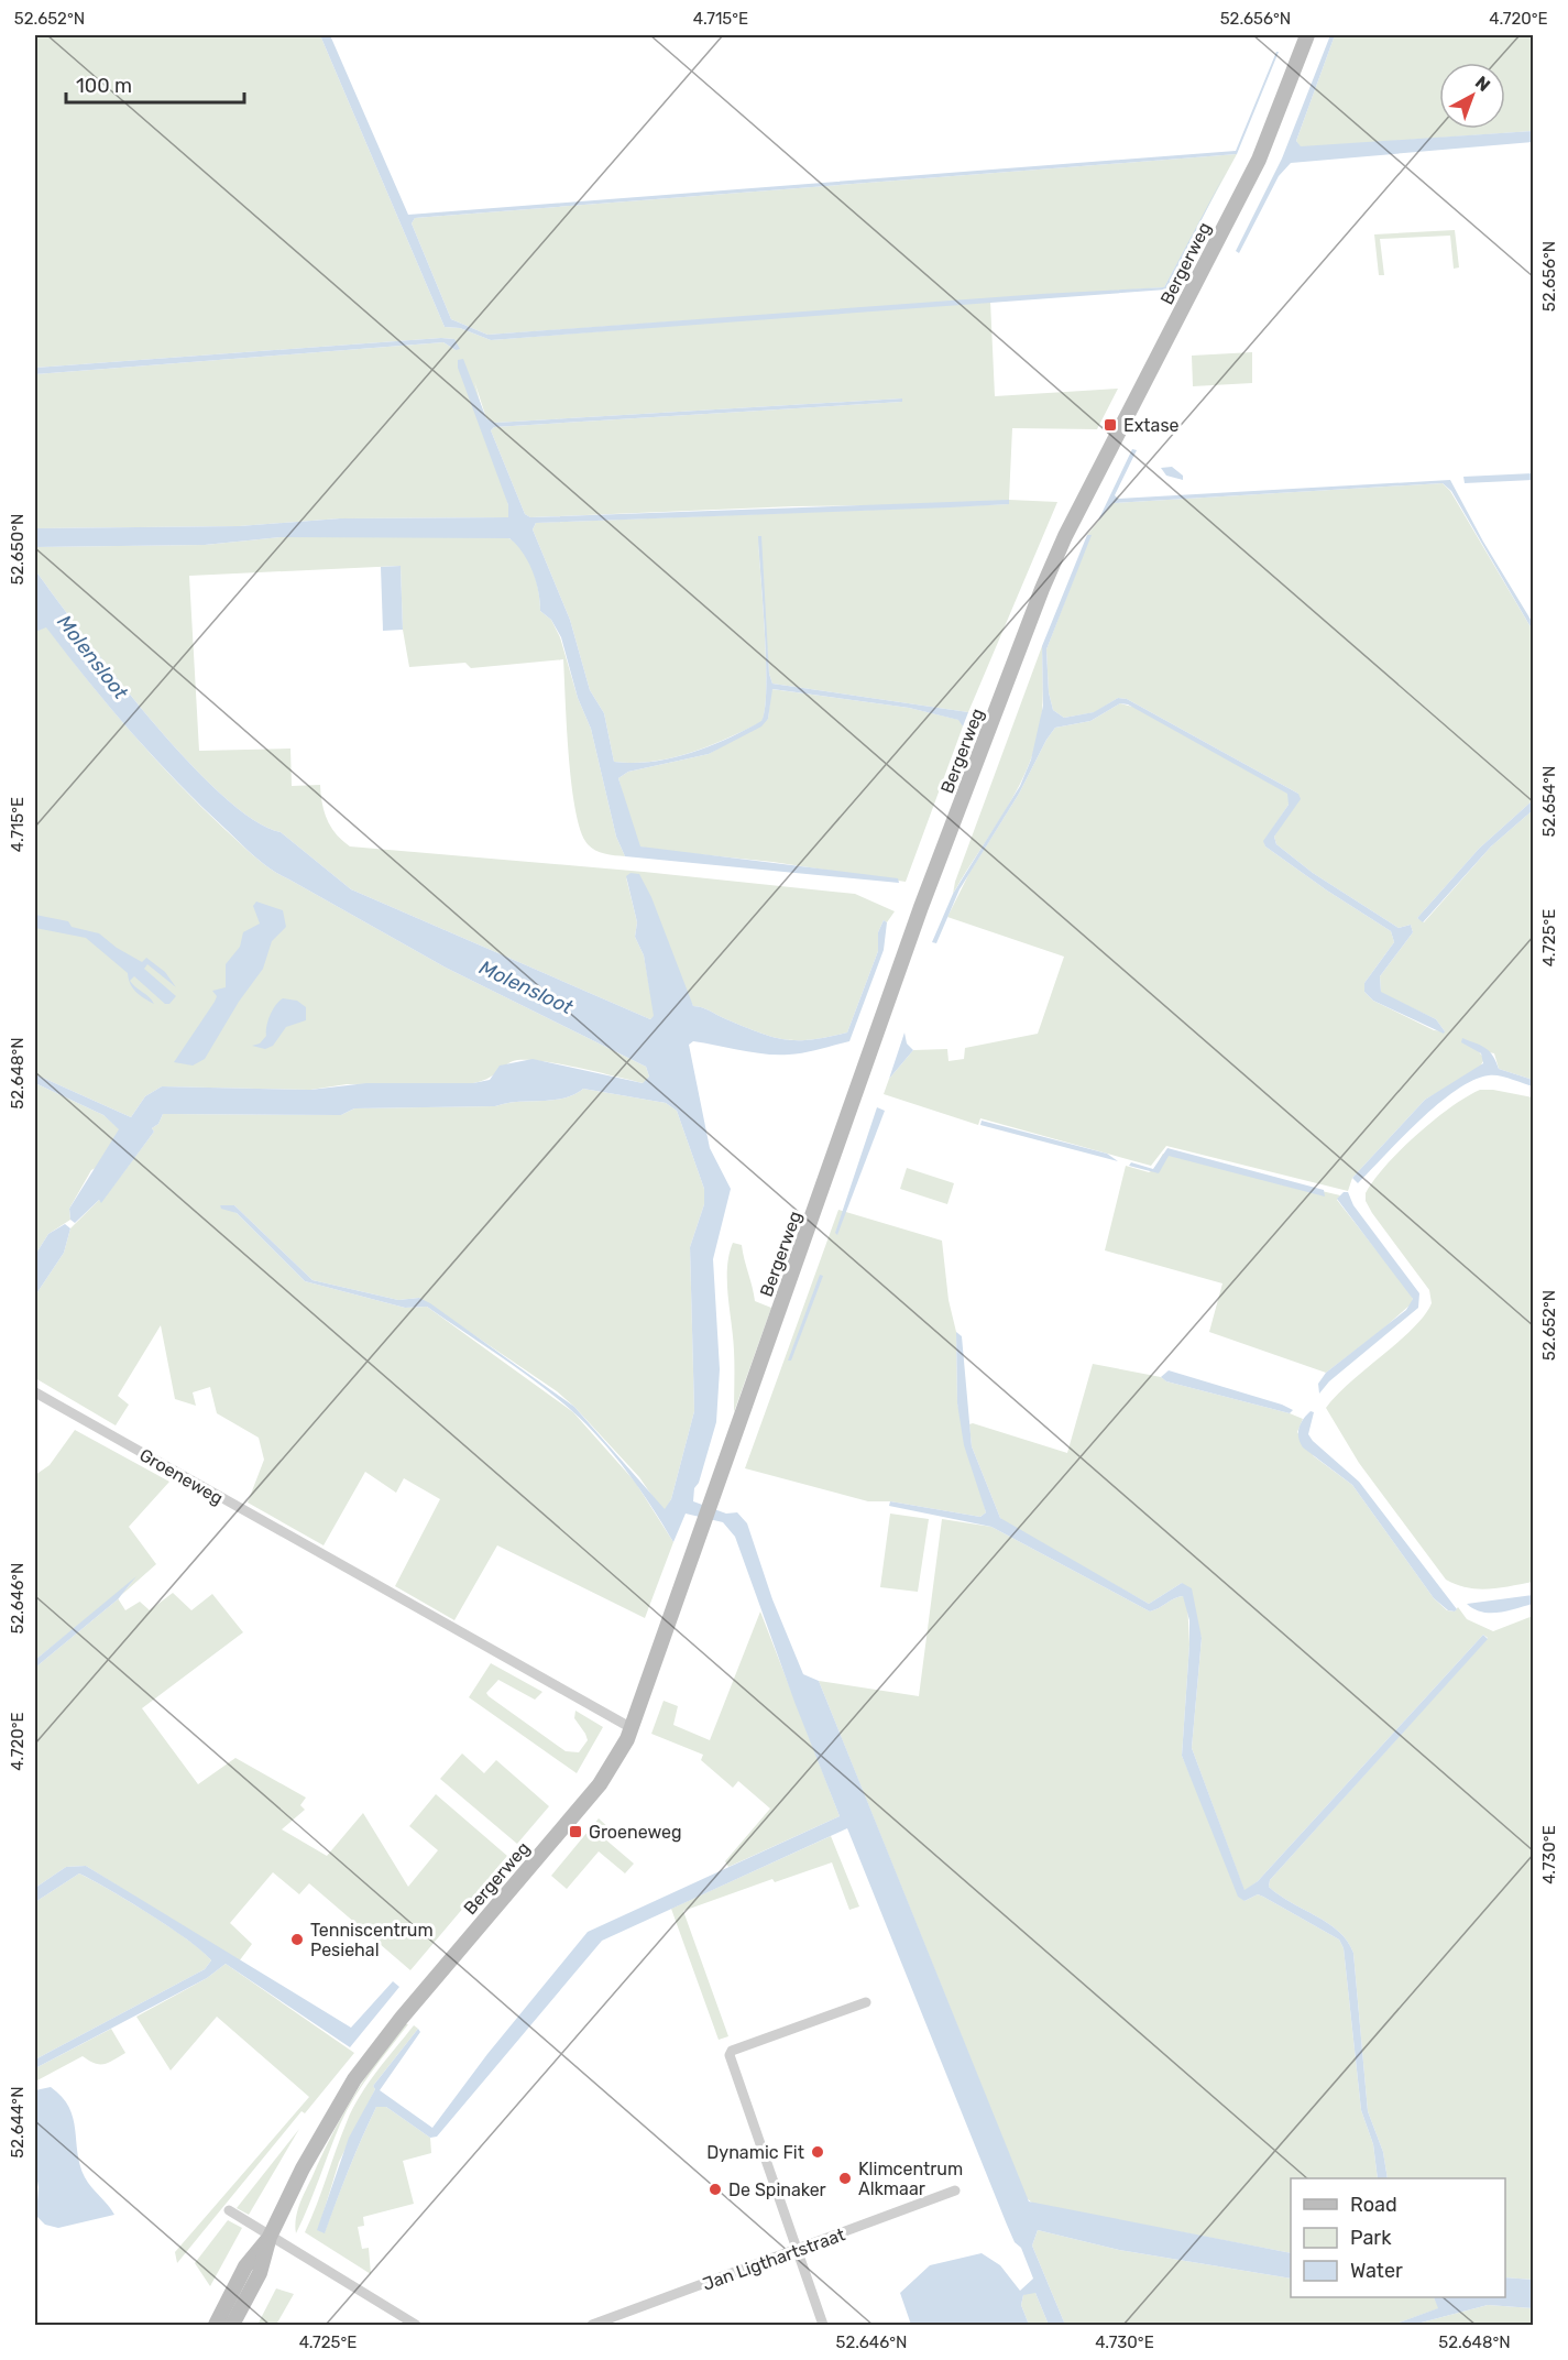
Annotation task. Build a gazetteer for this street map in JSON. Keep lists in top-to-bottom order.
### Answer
{
  "streets": {
    "main road": ["Bergerweg"],
    "street": ["Groeneweg", "Jan Ligthartstraat"]
  },
  "crossings": [
    ["Bergerweg", "Groeneweg"]
  ],
  "water": ["Molensloot"],
  "places": {
    "transit": ["Extase", "Groeneweg"],
    "other": [
      "Tenniscentrum Pesiehal",
      "Dynamic Fit",
      "Klimcentrum Alkmaar",
      "De Spinaker"
    ]
  },
  "legend": ["Road", "Park", "Water"],
  "scale_bar": "100 m",
  "north": "top right",
  "coordinates": [
    "52.652°N",
    "4.715°E",
    "52.656°N",
    "4.720°E",
    "52.650°N",
    "52.654°N",
    "4.725°E",
    "52.648°N",
    "52.646°N",
    "4.730°E",
    "52.644°N"
  ]
}
